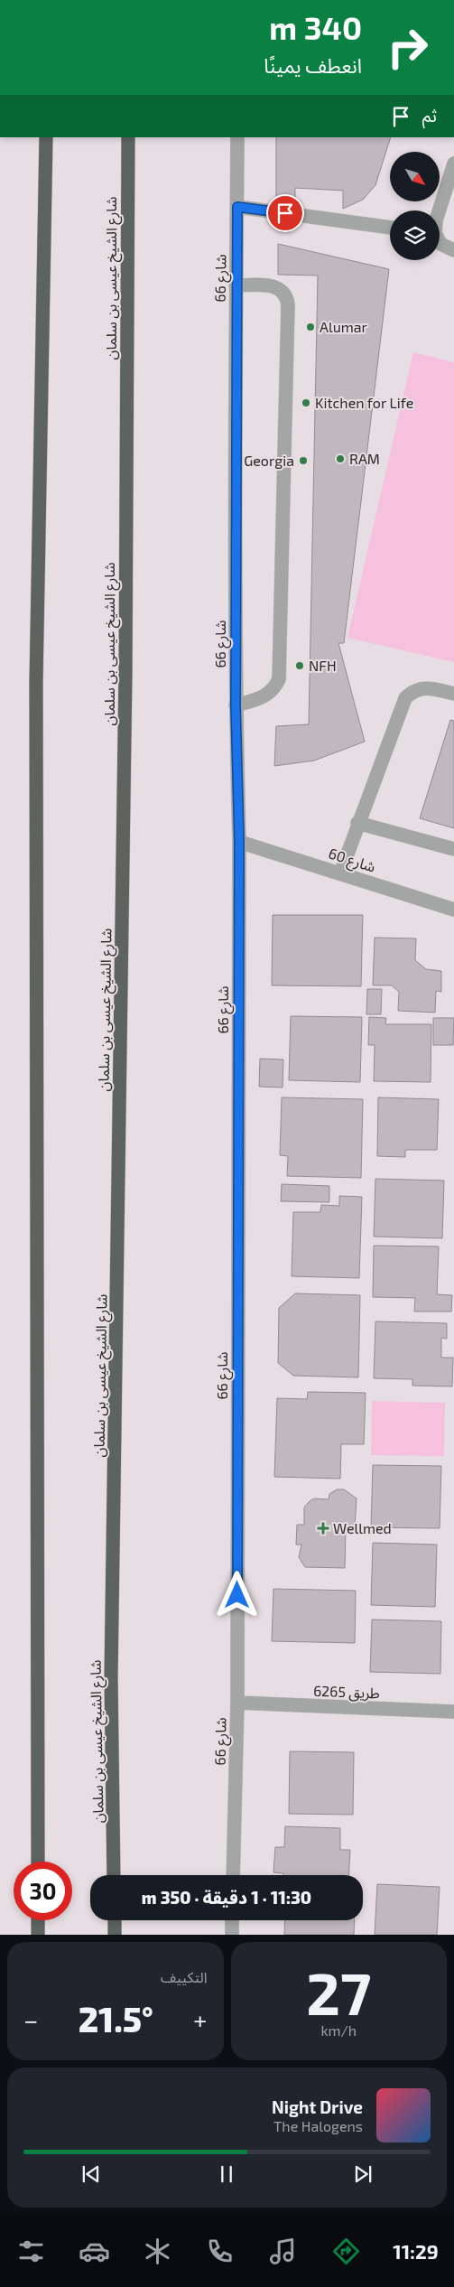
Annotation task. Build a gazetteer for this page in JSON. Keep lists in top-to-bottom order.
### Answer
{
  "streets": {
    "highway": ["شارع الشيخ عيسى بن سلمان"],
    "street": ["شارع 66", "شارع 60", "طريق 6265"]
  },
  "crossings": [
    ["شارع 66", "شارع 60"],
    ["شارع 66", "طريق 6265"]
  ],
  "places": {
    "other": [
      "Alumar",
      "Kitchen for Life",
      "RAM",
      "Georgia",
      "NFH"
    ],
    "health": ["Wellmed"]
  },
  "north": "bottom right",
  "page": {
    "turn": ["340 m", "انعطف يمينًا"],
    "then": "ثم",
    "limit": "30",
    "trip": "11:30 · 1 دقيقة · 350 m",
    "tile": [
      ["27", "km/h"],
      "التكييف"
    ],
    "heat": ["−", "21.5°", "+"],
    "song": ["Night Drive", "The Halogens"],
    "tabs": "11:29"
  }
}
